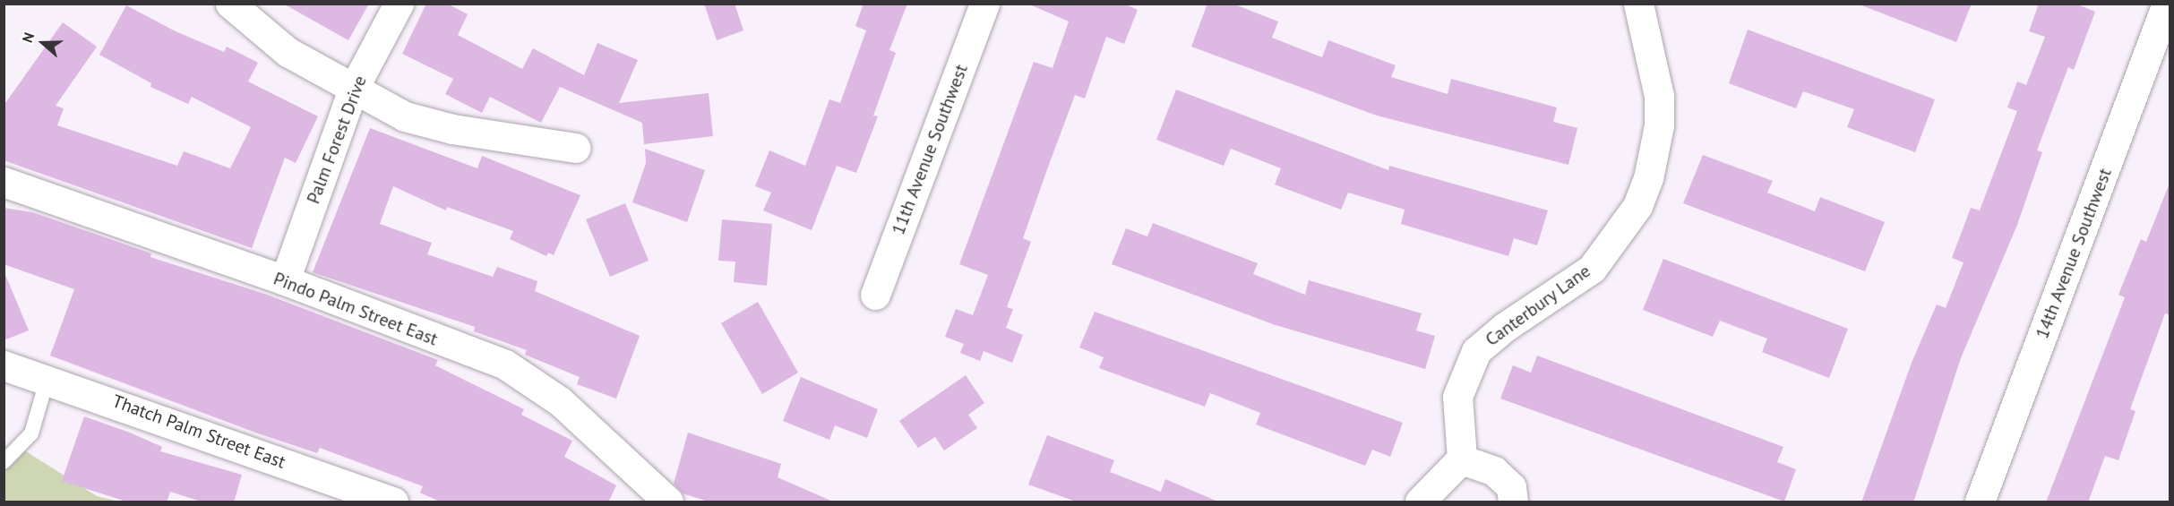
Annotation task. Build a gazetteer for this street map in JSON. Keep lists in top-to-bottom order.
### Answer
{
  "streets": {
    "street": [
      "Palm Forest Drive",
      "11th Avenue Southwest",
      "14th Avenue Southwest",
      "Canterbury Lane",
      "Pindo Palm Street East",
      "Thatch Palm Street East"
    ]
  },
  "crossings": [
    ["Palm Forest Drive", "Pindo Palm Street East"]
  ],
  "north": "left"
}
